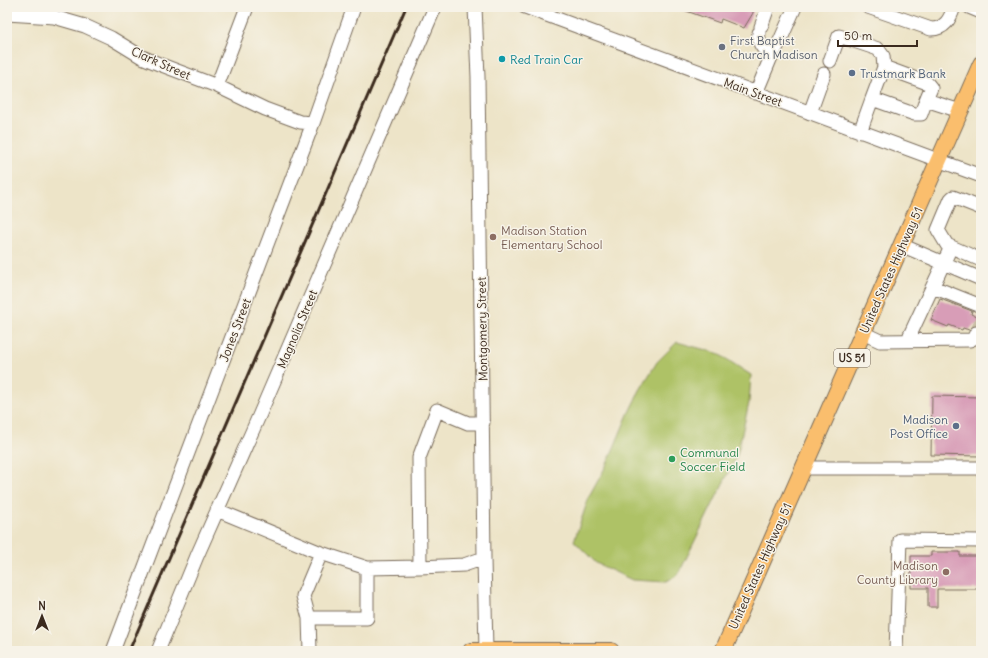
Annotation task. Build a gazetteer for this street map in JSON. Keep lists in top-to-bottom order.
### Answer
{
  "streets": {
    "main road": ["United States Highway 51", "US 51"],
    "street": [
      "Clark Street",
      "Main Street",
      "Magnolia Street",
      "Montgomery Street",
      "Jones Street"
    ]
  },
  "crossings": [
    ["Clark Street", "Jones Street"],
    ["Main Street", "United States Highway 51"]
  ],
  "places": [
    "First Baptist Church Madison",
    "Red Train Car",
    "Trustmark Bank",
    "Madison Station Elementary School",
    "Madison Post Office",
    "Communal Soccer Field",
    "Madison County Library"
  ],
  "scale_bar": "50 m",
  "north": "top"
}
